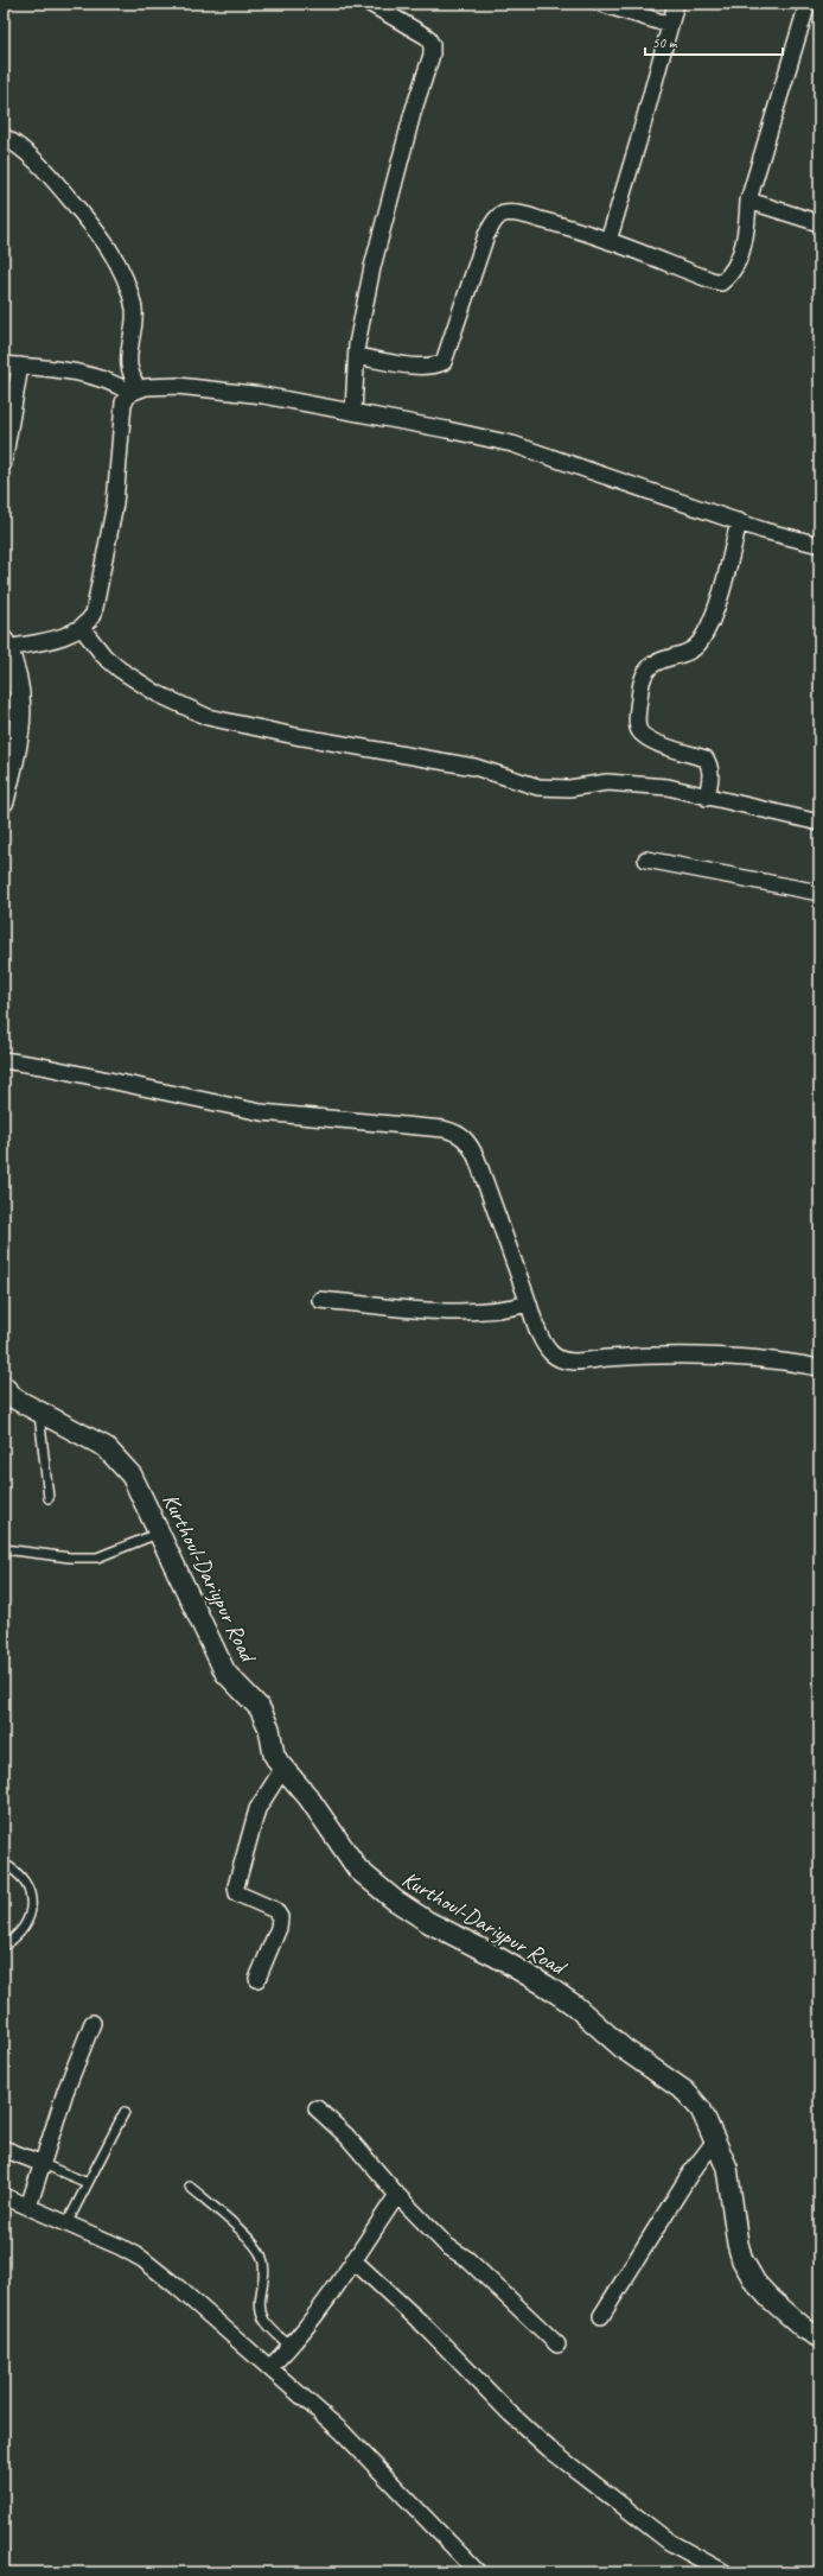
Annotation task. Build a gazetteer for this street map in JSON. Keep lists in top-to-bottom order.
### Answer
{
  "streets": {
    "street": ["Kurthoul-Dariypur Road"]
  },
  "scale_bar": "50 m"
}
